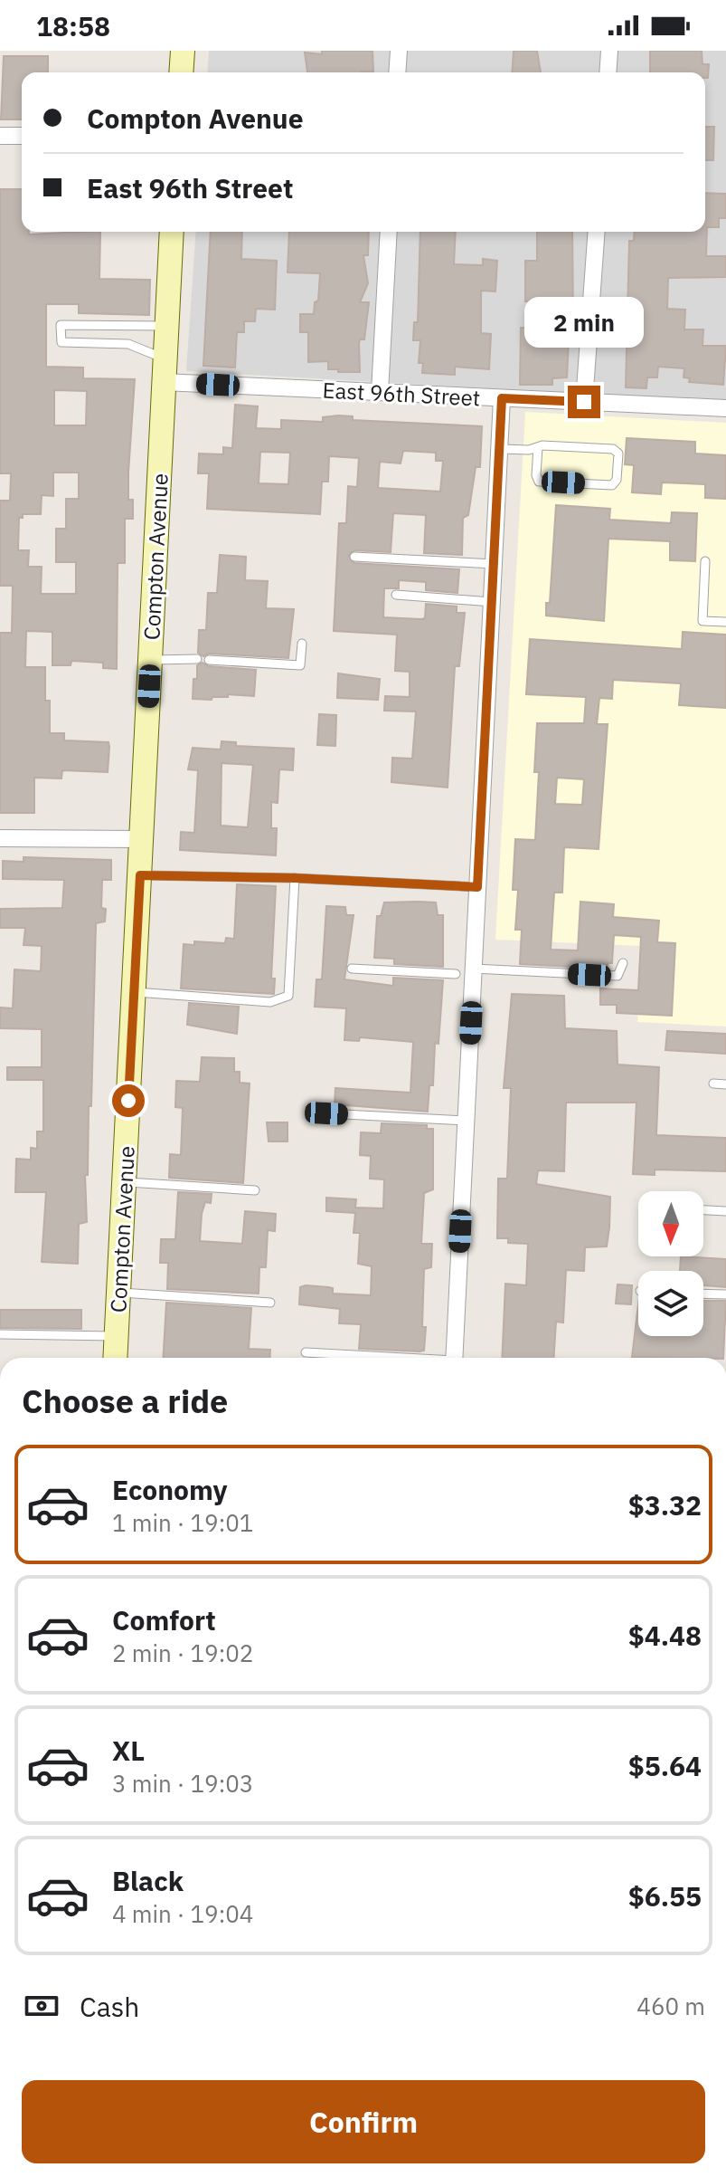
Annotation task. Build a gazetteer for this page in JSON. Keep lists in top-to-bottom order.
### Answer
{
  "streets": {
    "main road": ["Compton Avenue"],
    "street": ["East 96th Street"]
  },
  "crossings": [
    ["East 96th Street", "Compton Avenue"]
  ],
  "north": "bottom",
  "page": {
    "status": "18:58",
    "banner": ["Compton Avenue", "East 96th Street"],
    "bubble": "2 min",
    "heading": "Choose a ride",
    "list": [
      {
        "name": "Economy",
        "note": "1 min · 19:01",
        "value": "$3.32"
      },
      {
        "name": "Comfort",
        "note": "2 min · 19:02",
        "value": "$4.48"
      },
      {
        "name": "XL",
        "note": "3 min · 19:03",
        "value": "$5.64"
      },
      {
        "name": "Black",
        "note": "4 min · 19:04",
        "value": "$6.55"
      }
    ],
    "pay": ["Cash", "460 m"],
    "buttons": "Confirm"
  }
}
